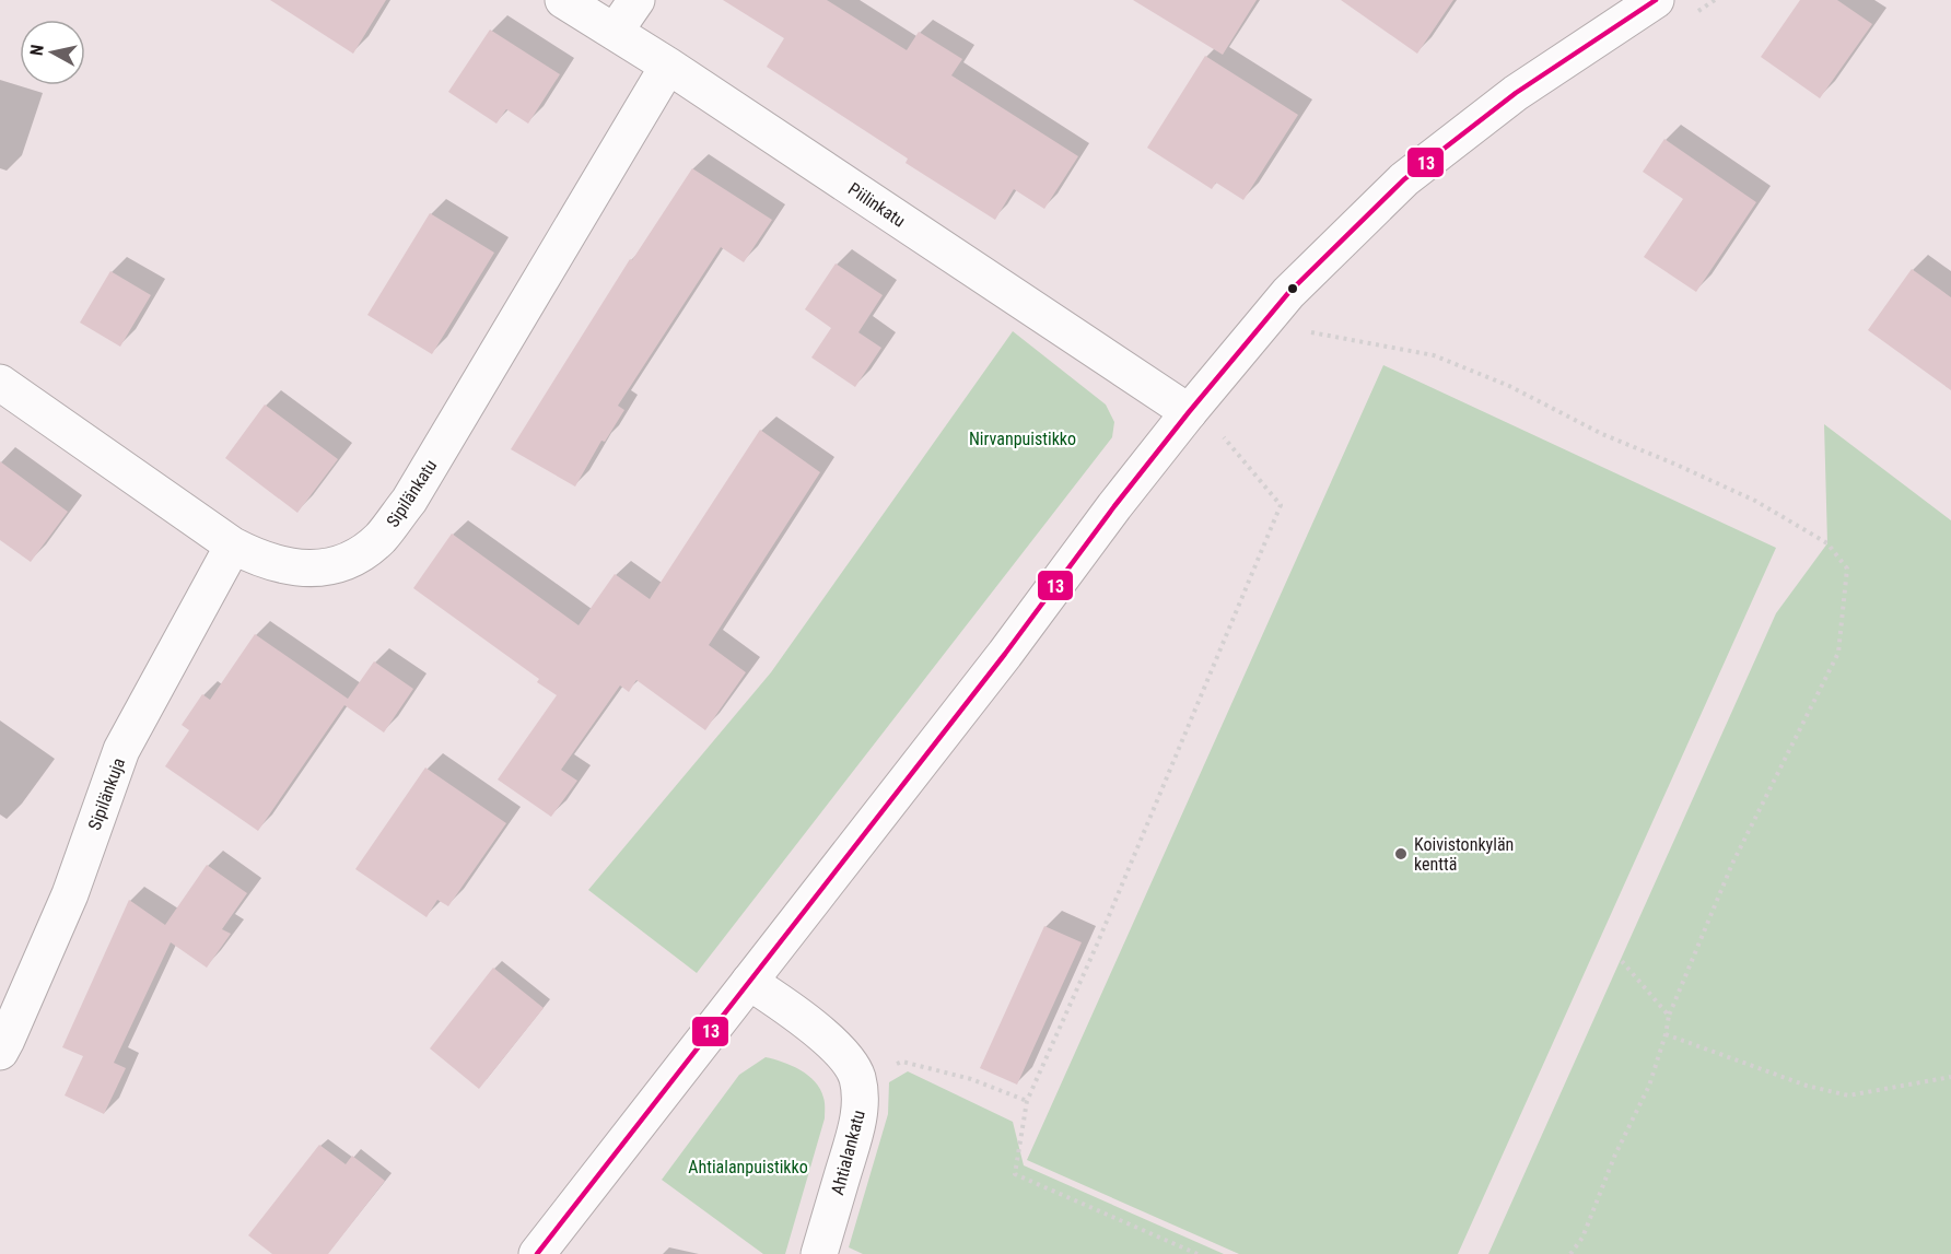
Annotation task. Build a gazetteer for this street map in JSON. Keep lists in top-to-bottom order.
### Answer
{
  "streets": {
    "street": [
      "Piilinkatu",
      "Sipilänkatu",
      "Sipilänkuja",
      "Ahtialankatu"
    ]
  },
  "crossings": [
    ["Piilinkatu", "Sipilänkatu"],
    ["Sipilänkatu", "Sipilänkuja"]
  ],
  "parks": ["Nirvanpuistikko", "Ahtialanpuistikko"],
  "places": ["Koivistonkylän kenttä"],
  "lines": ["transit line 13"],
  "north": "left"
}
